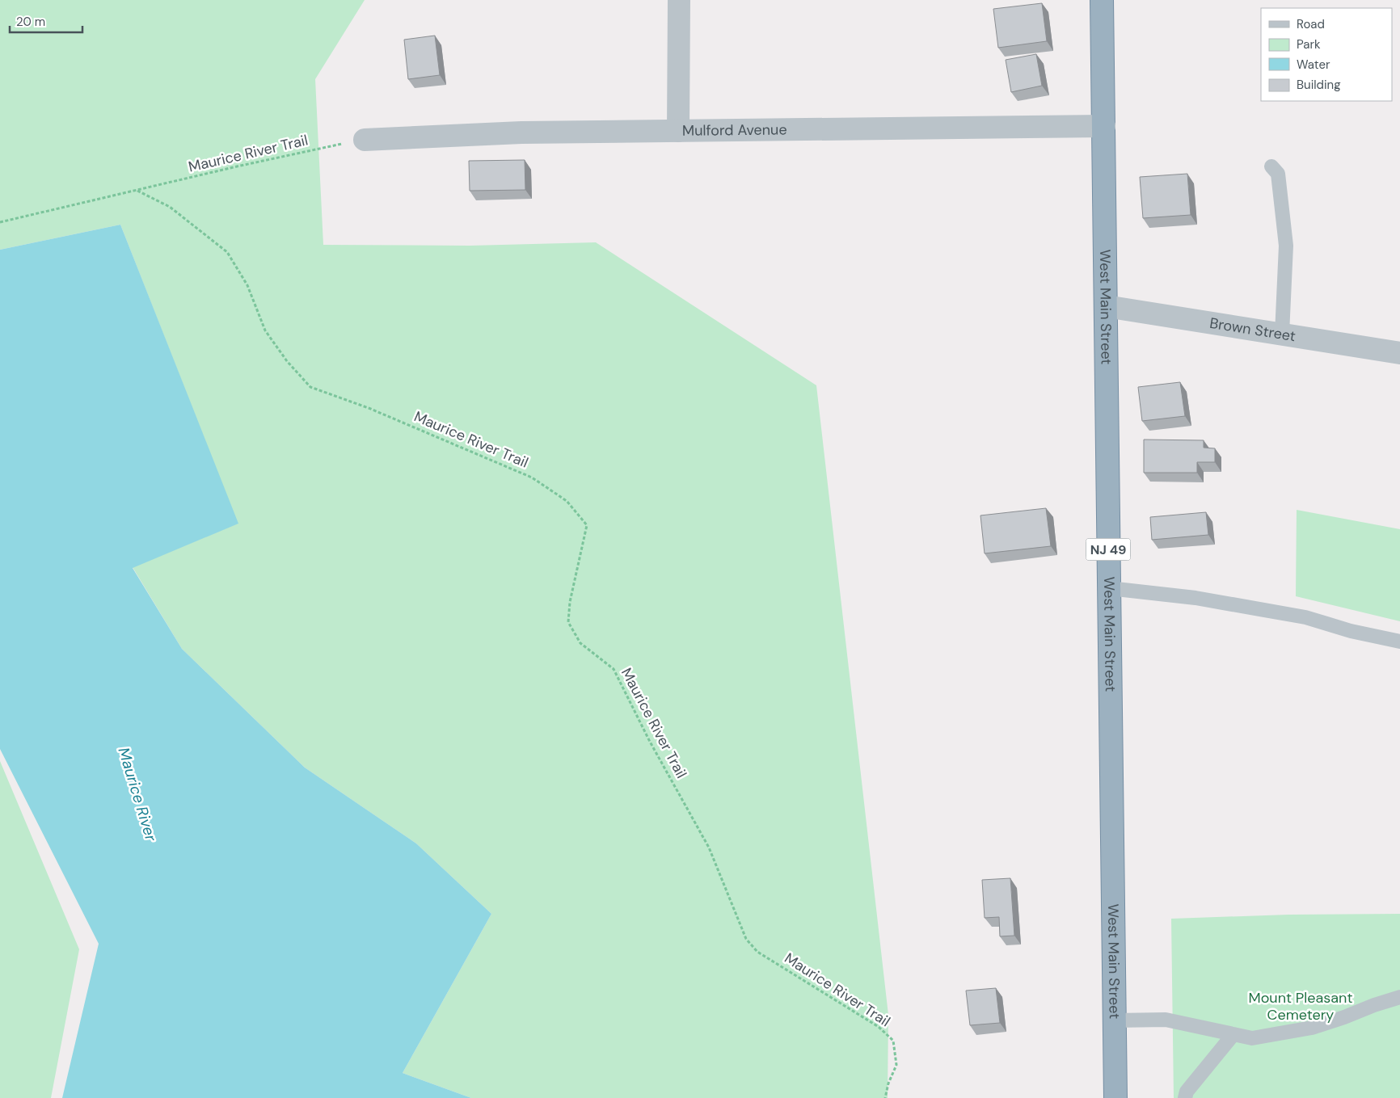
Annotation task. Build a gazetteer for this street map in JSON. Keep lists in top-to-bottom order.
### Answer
{
  "streets": {
    "highway": ["West Main Street", "NJ 49"],
    "street": ["Mulford Avenue", "Brown Street"],
    "path": ["Maurice River Trail"]
  },
  "crossings": [
    ["Mulford Avenue", "Maurice River Trail"],
    ["Mulford Avenue", "West Main Street"],
    ["West Main Street", "Brown Street"]
  ],
  "water": ["Maurice River"],
  "parks": ["Mount Pleasant Cemetery"],
  "legend": [
    "Road",
    "Park",
    "Water",
    "Building"
  ],
  "scale_bar": "20 m"
}
